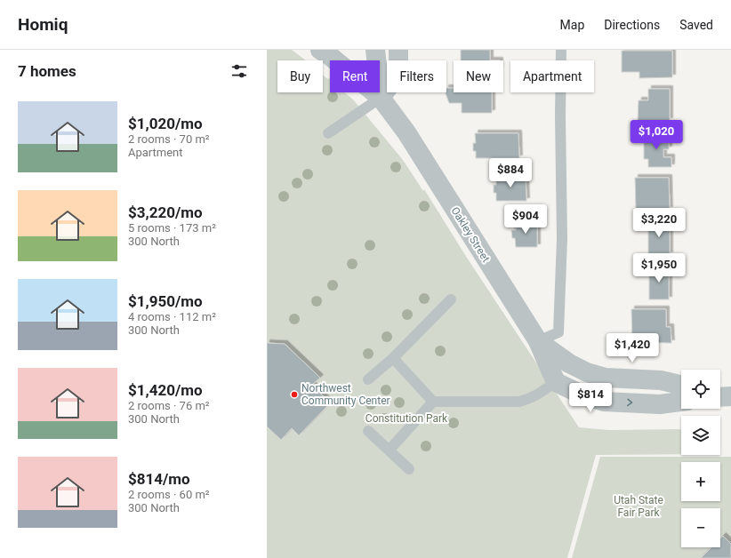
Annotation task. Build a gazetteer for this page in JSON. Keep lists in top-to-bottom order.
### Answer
{
  "streets": {
    "street": ["Oakley Street"]
  },
  "parks": ["Constitution Park", "Utah State Fair Park"],
  "places": ["Northwest Community Center"],
  "page": {
    "header": "Homiq",
    "nav": ["Map", "Directions", "Saved"],
    "heading": "7 homes",
    "chip": [
      "Buy",
      "Rent",
      "Filters",
      "New",
      "Apartment"
    ],
    "list": [
      {
        "name": "$1,020/mo",
        "note": "2 rooms · 70 m² · Apartment"
      },
      {
        "name": "$3,220/mo",
        "note": "5 rooms · 173 m² · 300 North"
      },
      {
        "name": "$1,950/mo",
        "note": "4 rooms · 112 m² · 300 North"
      },
      {
        "name": "$1,420/mo",
        "note": "2 rooms · 76 m² · 300 North"
      },
      {
        "name": "$814/mo",
        "note": "2 rooms · 60 m² · 300 North"
      }
    ],
    "price": [
      "$1,020",
      "$884",
      "$904",
      "$3,220",
      "$1,950",
      "$1,420",
      "$814"
    ],
    "map_buttons": ["+", "−"]
  }
}
